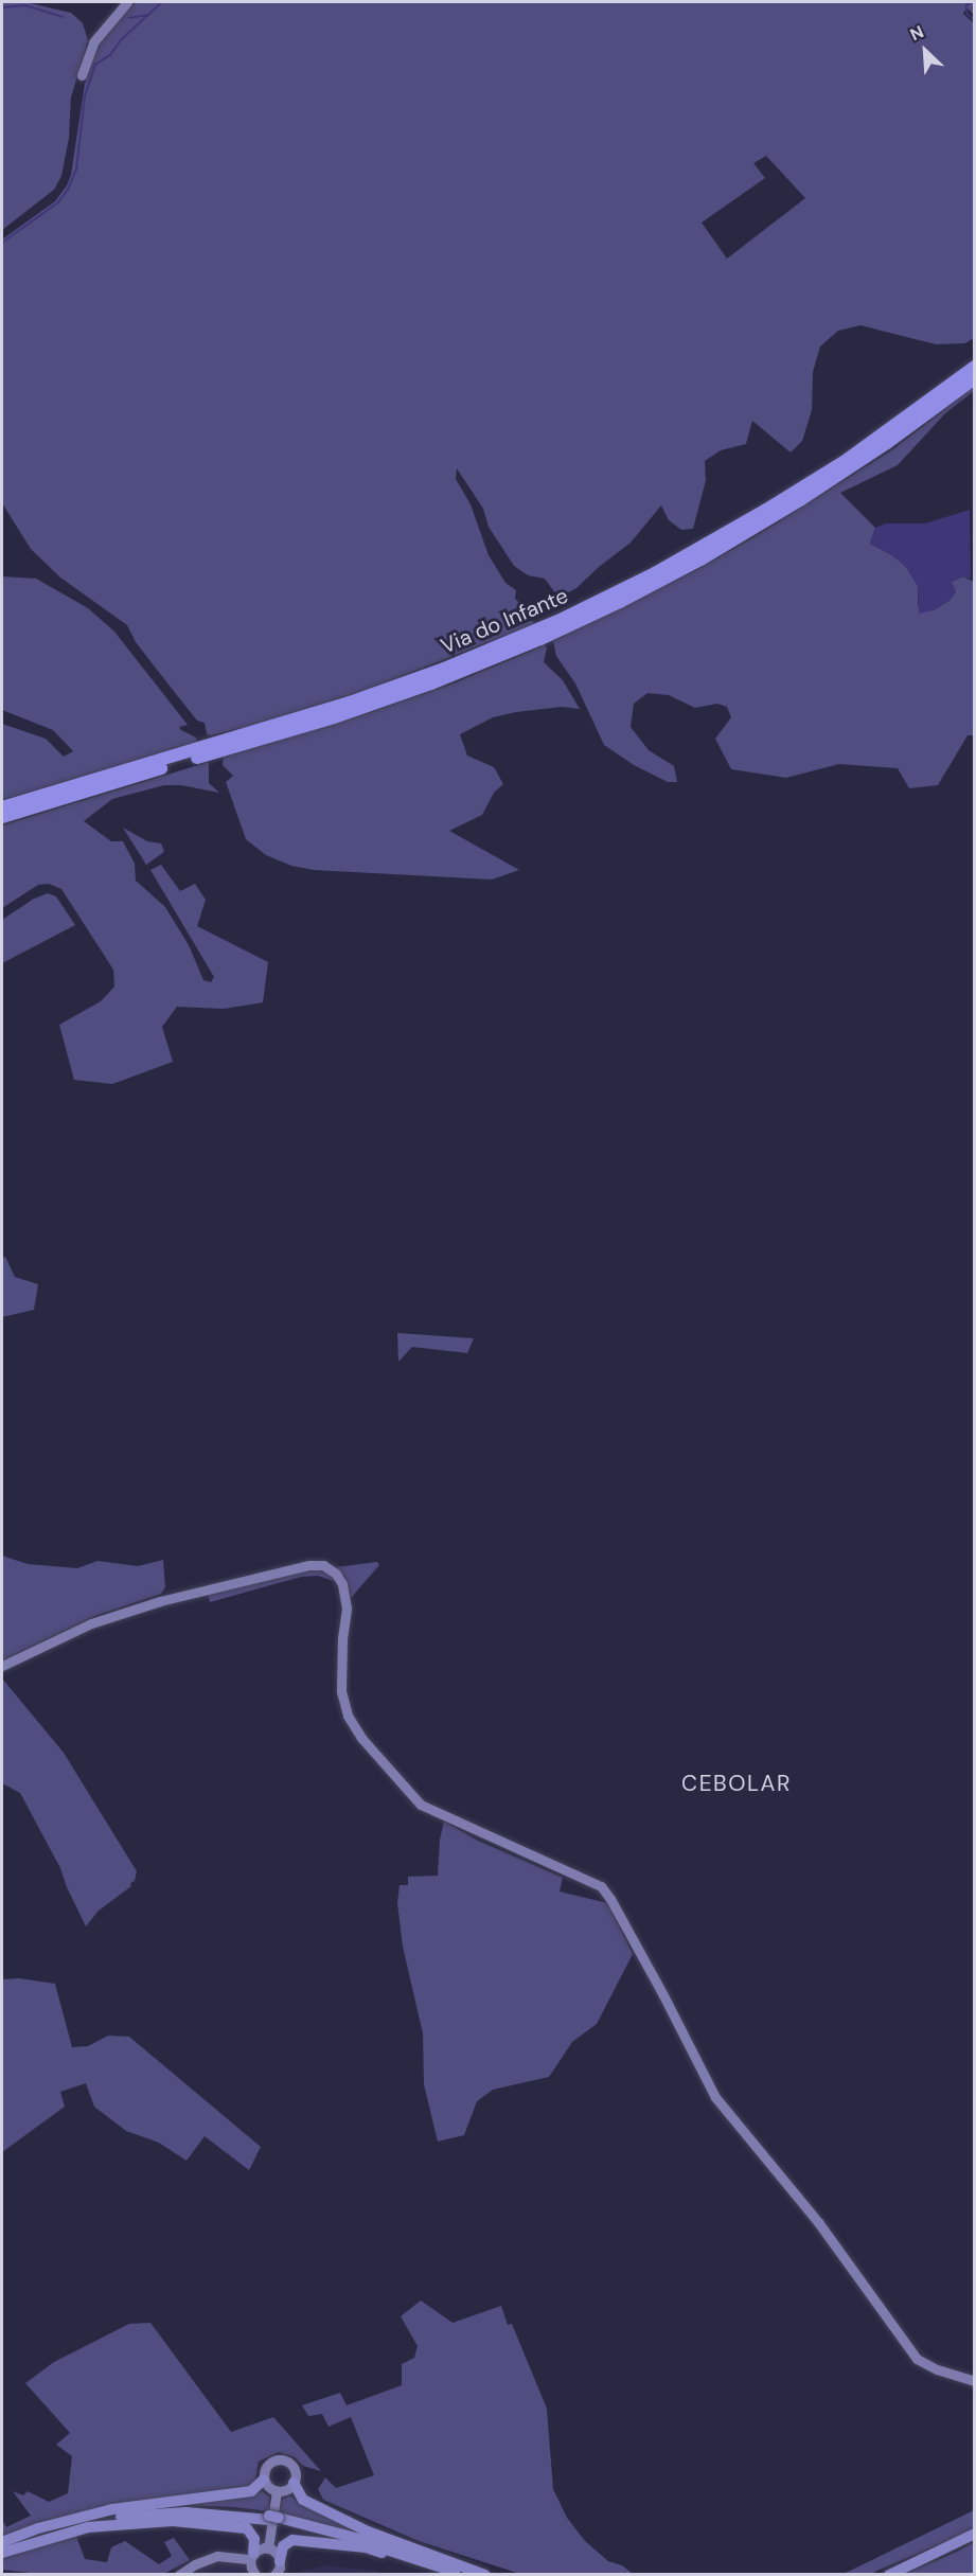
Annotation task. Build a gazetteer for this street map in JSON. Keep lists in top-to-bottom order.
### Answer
{
  "streets": {
    "highway": ["Via do Infante"]
  },
  "districts": ["CEBOLAR"],
  "north": "top left"
}
